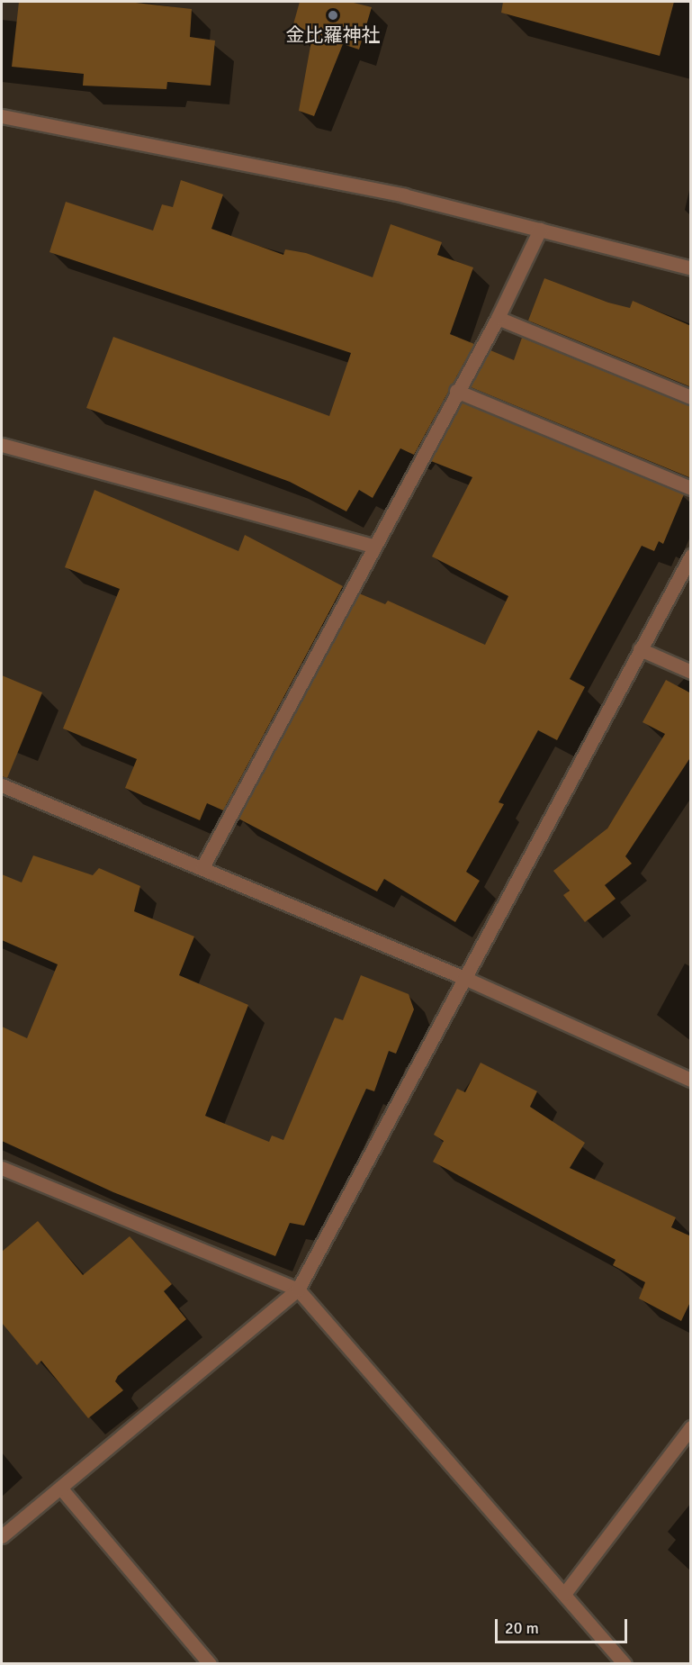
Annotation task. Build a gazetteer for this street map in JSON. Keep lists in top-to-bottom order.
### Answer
{
  "places": ["金比羅神社"],
  "scale_bar": "20 m"
}
